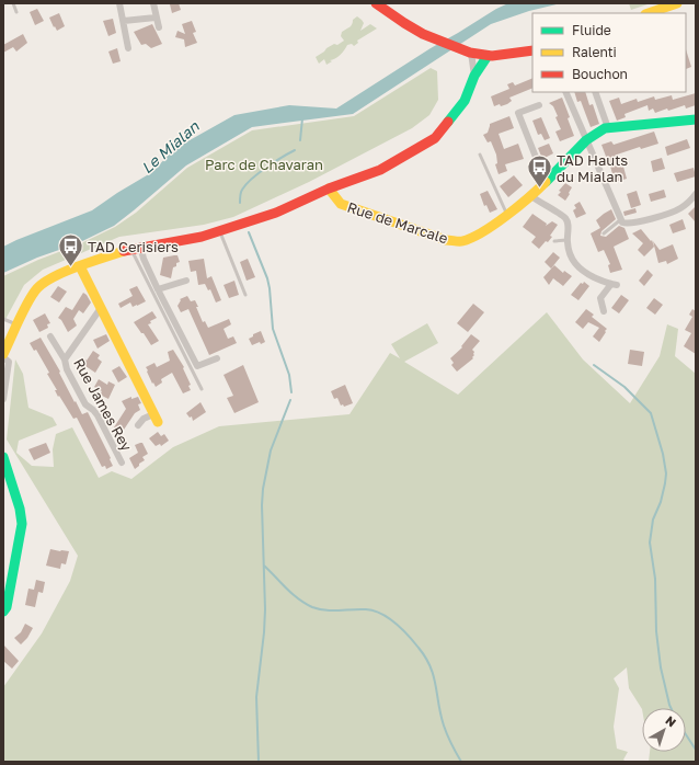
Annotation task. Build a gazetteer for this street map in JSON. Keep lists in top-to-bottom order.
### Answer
{
  "streets": {
    "street": ["Rue de Marcale", "Rue James Rey"]
  },
  "water": ["Le Mialan"],
  "parks": ["Parc de Chavaran"],
  "places": {
    "bus stop": ["TAD Hauts du Mialan", "TAD Cerisiers"]
  },
  "legend": ["Fluide", "Ralenti", "Bouchon"],
  "north": "top right"
}
